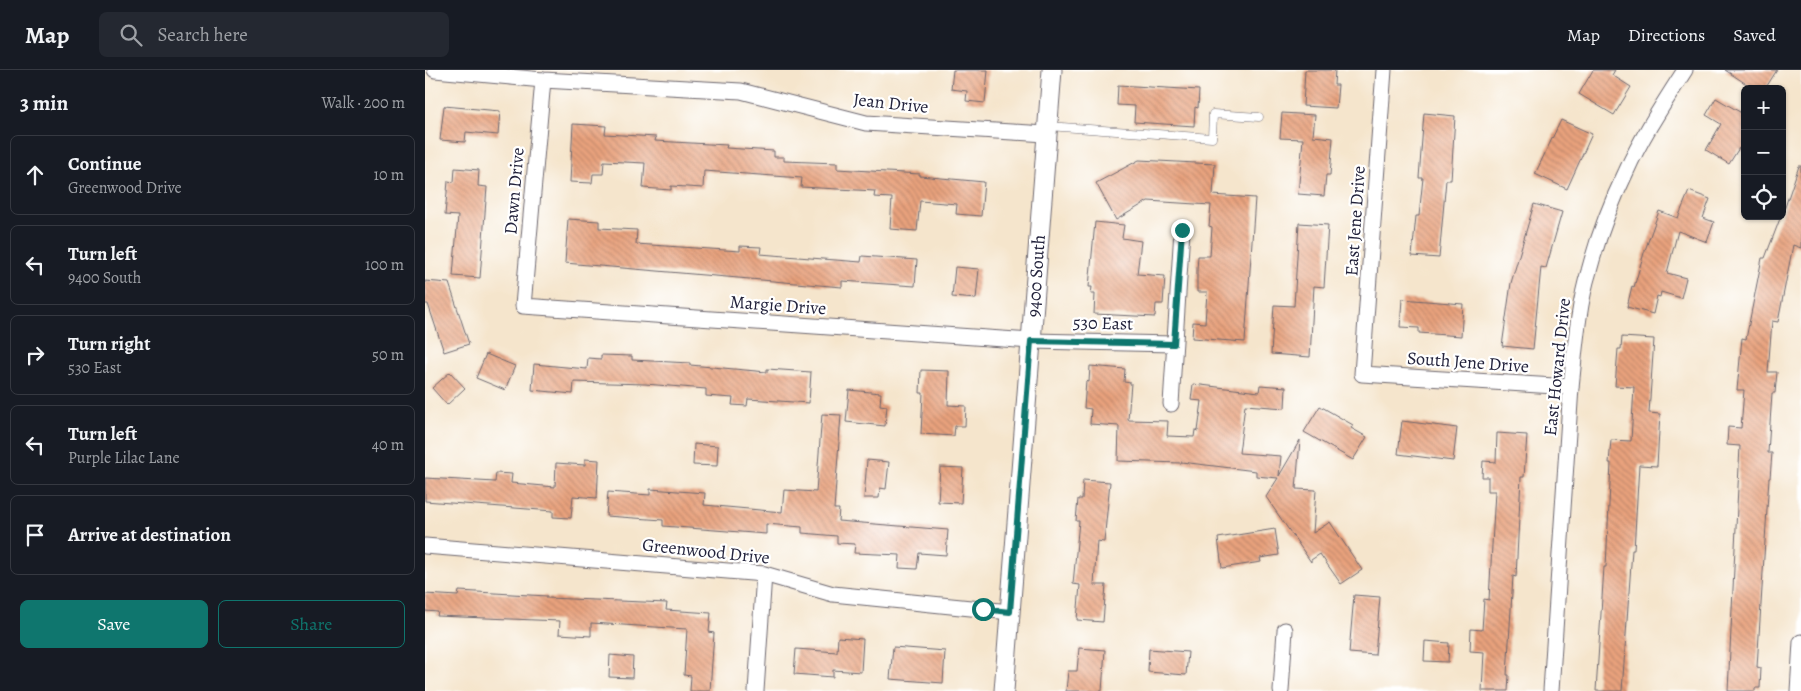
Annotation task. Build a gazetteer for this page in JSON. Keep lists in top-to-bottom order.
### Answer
{
  "streets": {
    "street": [
      "Jean Drive",
      "Dawn Drive",
      "East Jene Drive",
      "9400 South",
      "Margie Drive",
      "530 East",
      "South Jene Drive",
      "East Howard Drive",
      "Greenwood Drive"
    ]
  },
  "crossings": [
    ["Jean Drive", "Dawn Drive"],
    ["Jean Drive", "9400 South"],
    ["Dawn Drive", "Margie Drive"],
    ["East Jene Drive", "South Jene Drive"],
    ["9400 South", "Margie Drive"],
    ["9400 South", "530 East"],
    ["9400 South", "Greenwood Drive"],
    ["Margie Drive", "530 East"],
    ["South Jene Drive", "East Howard Drive"]
  ],
  "page": {
    "header": "Map",
    "search": "Search here",
    "nav": ["Map", "Directions", "Saved"],
    "heading": ["3 min", "Walk · 200 m"],
    "map_buttons": ["+", "−"],
    "list": [
      ["Continue", "Greenwood Drive", "10 m"],
      ["Turn left", "9400 South", "100 m"],
      ["Turn right", "530 East", "50 m"],
      ["Turn left", "Purple Lilac Lane", "40 m"],
      "Arrive at destination"
    ],
    "buttons": ["Save", "Share"]
  }
}
